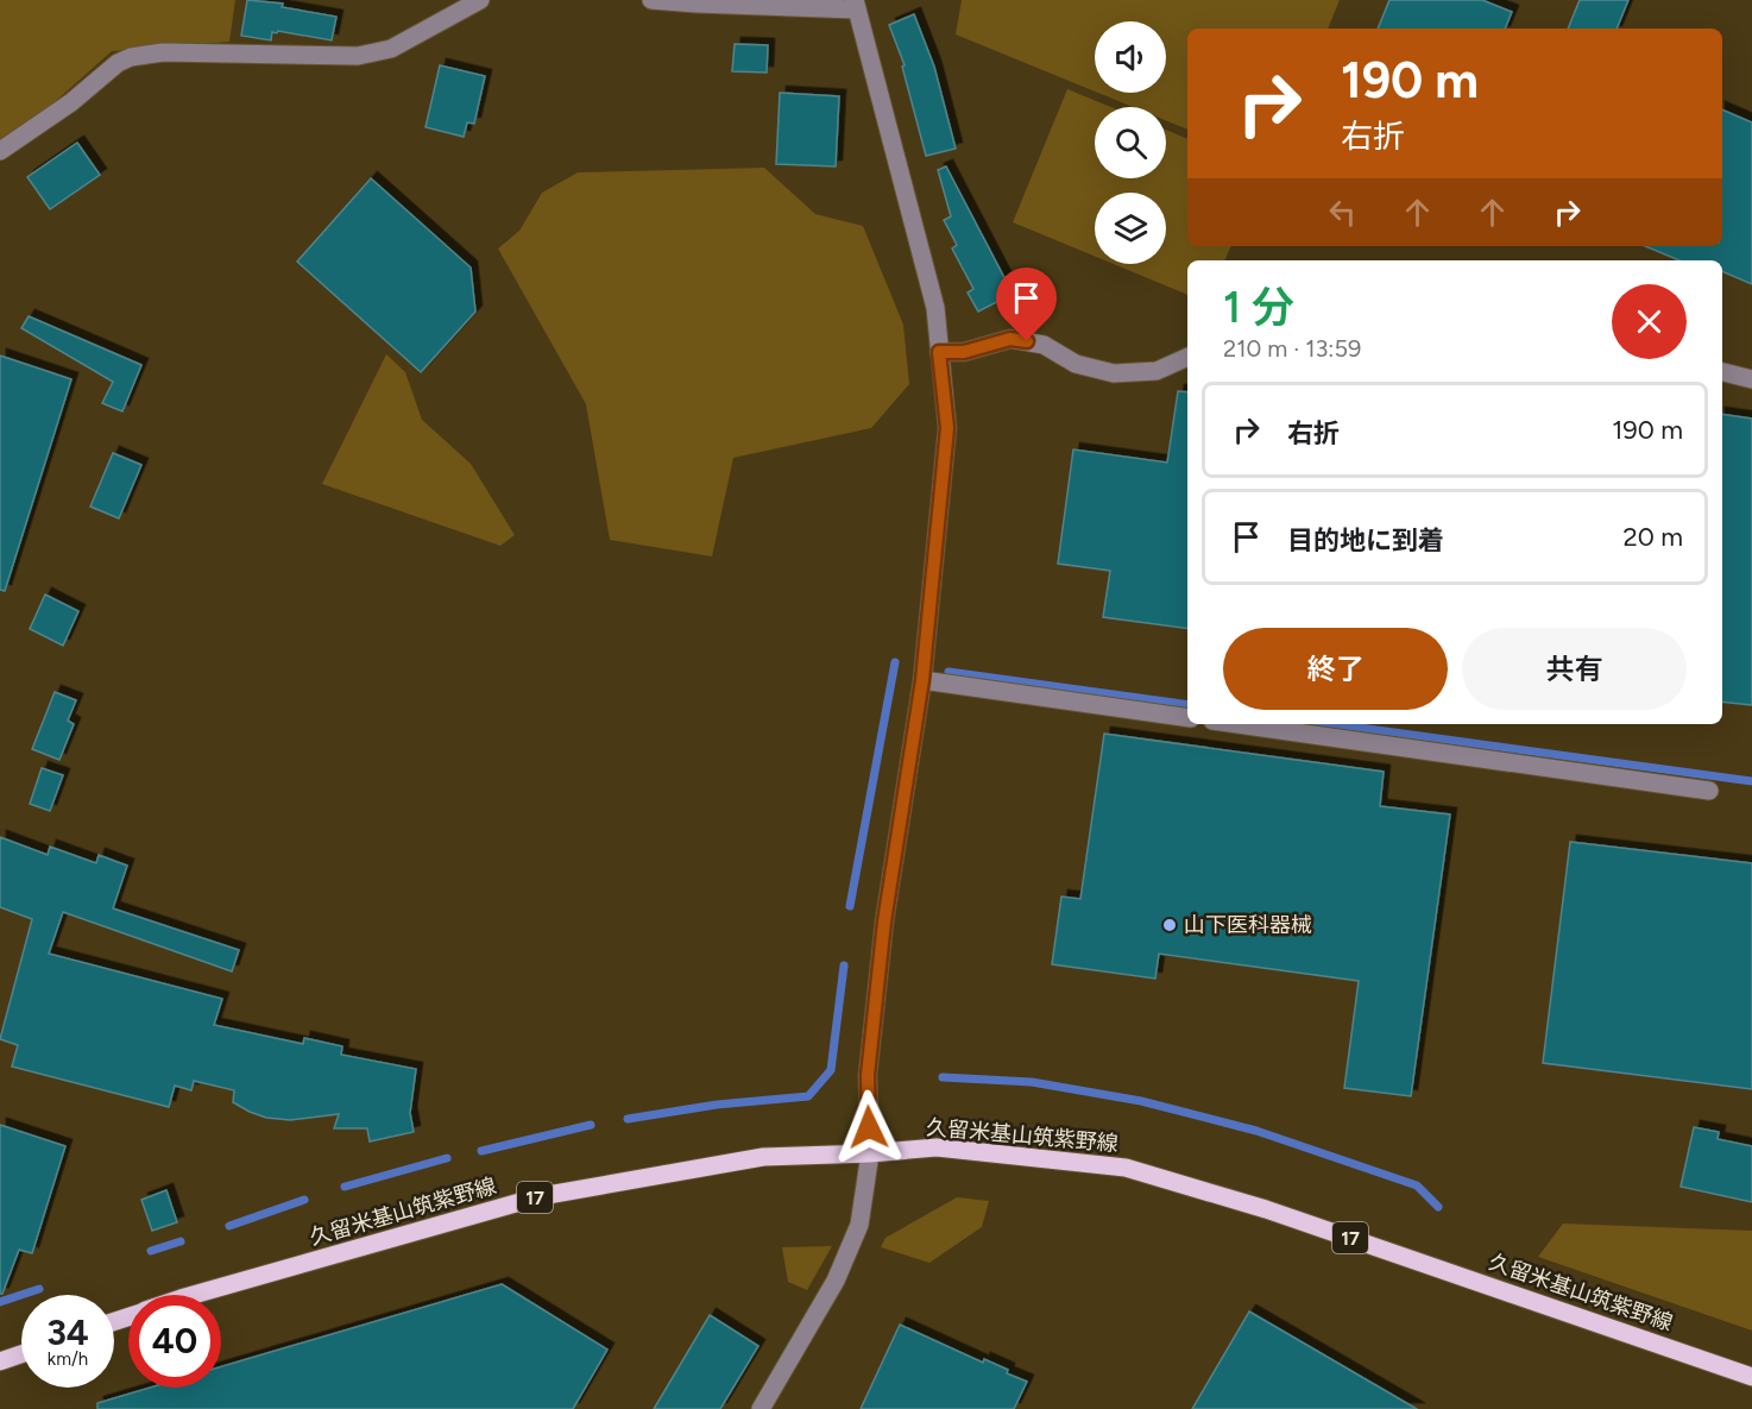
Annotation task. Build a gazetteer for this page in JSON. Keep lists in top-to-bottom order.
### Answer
{
  "streets": {
    "main road": ["久留米基山筑紫野線", "17"]
  },
  "places": ["山下医科器械"],
  "page": {
    "turn": ["190 m", "右折"],
    "heading": ["1 分", "210 m · 13:59"],
    "list": [
      {
        "name": "右折",
        "value": "190 m"
      },
      {
        "name": "目的地に到着",
        "value": "20 m"
      }
    ],
    "buttons": ["終了", "共有"],
    "speed": "34 km/h",
    "limit": "40"
  }
}
